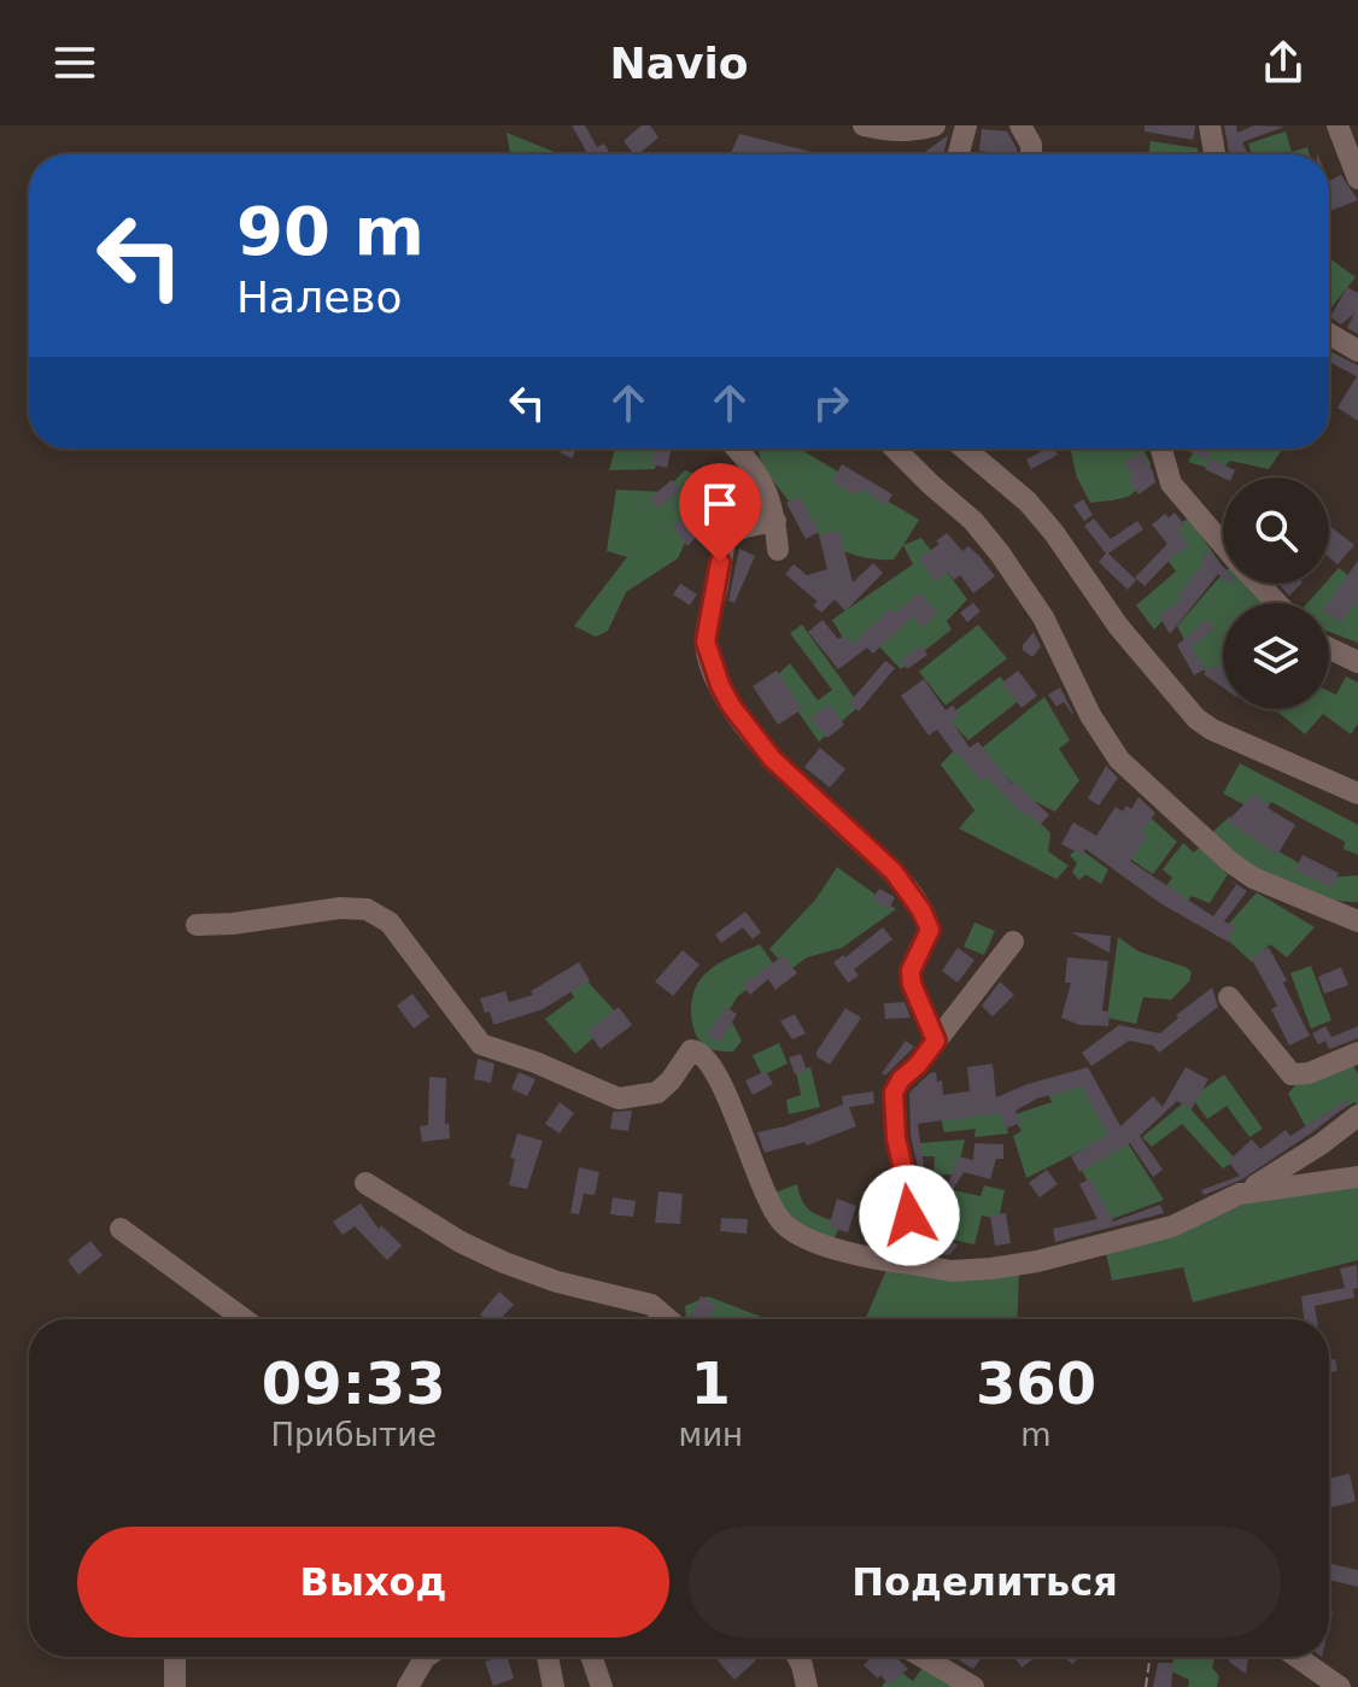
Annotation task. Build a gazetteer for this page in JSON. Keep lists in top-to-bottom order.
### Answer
{
  "page": {
    "header": "Navio",
    "turn": ["90 m", "Налево"],
    "eta": [
      "09:33",
      "Прибытие",
      "1",
      "мин",
      "360",
      "m"
    ],
    "buttons": ["Выход", "Поделиться"]
  }
}
